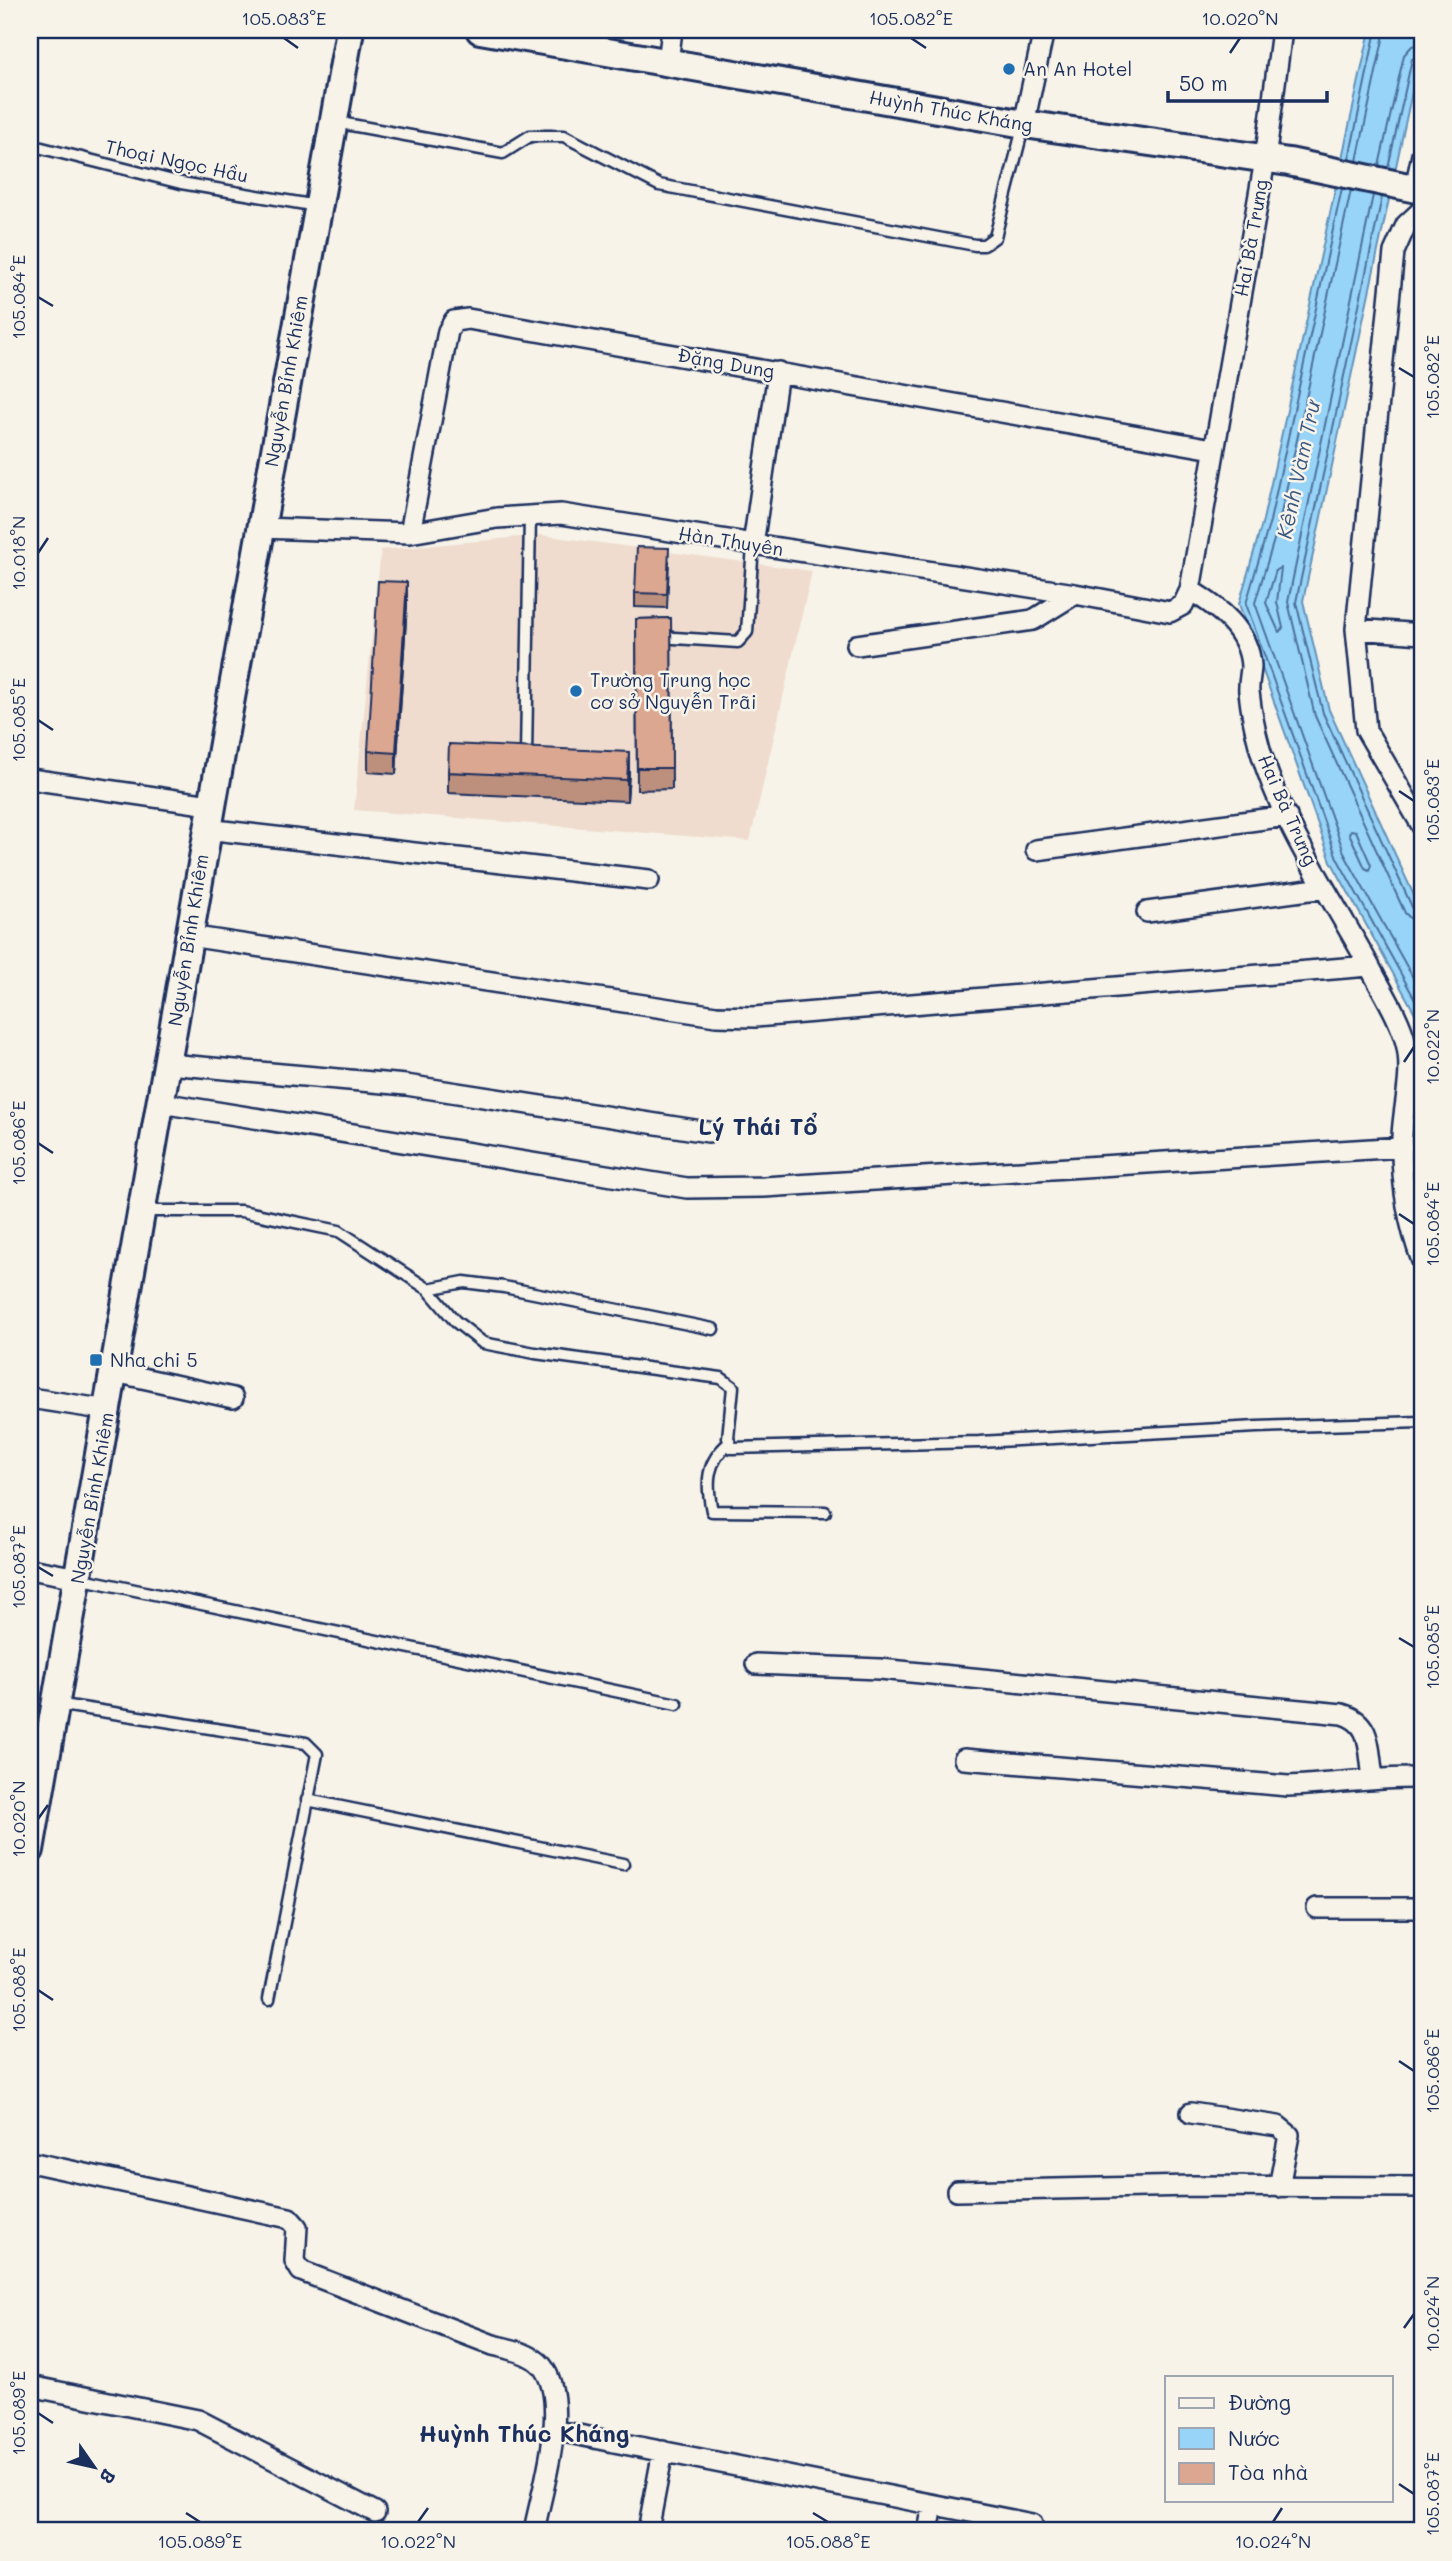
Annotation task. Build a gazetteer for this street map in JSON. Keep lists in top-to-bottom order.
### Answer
{
  "streets": {
    "main road": ["Huỳnh Thúc Kháng", "Nguyễn Bỉnh Khiêm"],
    "street": ["Hai Bà Trưng", "Đặng Dung", "Hàn Thuyên"],
    "lane": ["Thoại Ngọc Hầu"]
  },
  "crossings": [
    ["Huỳnh Thúc Kháng", "Hai Bà Trưng"],
    ["Thoại Ngọc Hầu", "Nguyễn Bỉnh Khiêm"],
    ["Hai Bà Trưng", "Đặng Dung"],
    ["Hai Bà Trưng", "Hàn Thuyên"],
    ["Đặng Dung", "Hàn Thuyên"],
    ["Nguyễn Bỉnh Khiêm", "Hàn Thuyên"]
  ],
  "districts": ["Lý Thái Tổ", "Huỳnh Thúc Kháng"],
  "water": ["Kênh Vàm Trư"],
  "places": {
    "other": ["An An Hotel", "Trường Trung học cơ sở Nguyễn Trãi"],
    "transit": ["Nha chi 5"]
  },
  "legend": ["Đường", "Nước", "Tòa nhà"],
  "scale_bar": "50 m",
  "north": "bottom right",
  "coordinates": [
    "105.083°E",
    "105.082°E",
    "10.020°N",
    "105.084°E",
    "10.018°N",
    "105.085°E",
    "10.022°N",
    "105.086°E",
    "105.087°E",
    "105.088°E",
    "10.024°N",
    "105.089°E"
  ]
}
